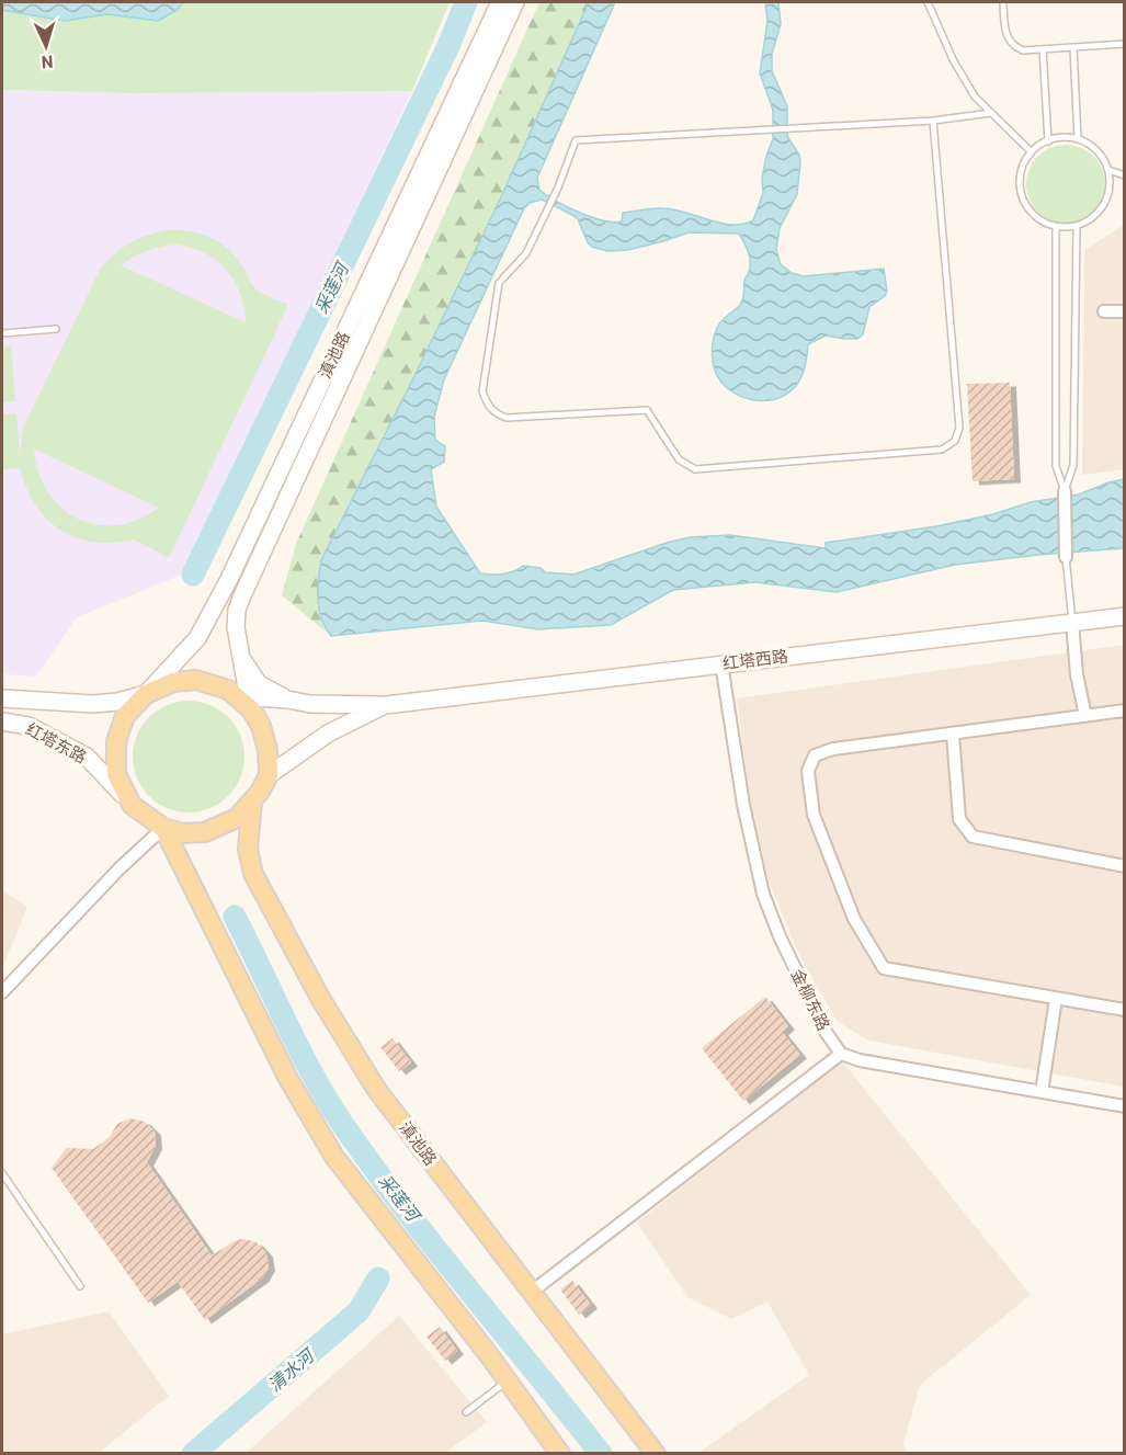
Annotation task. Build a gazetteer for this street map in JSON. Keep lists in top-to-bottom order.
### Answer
{
  "streets": {
    "main road": ["滇池路", "红塔西路", "红塔东路"],
    "street": ["金柳东路"]
  },
  "crossings": [
    ["滇池路", "红塔东路"],
    ["红塔西路", "金柳东路"]
  ],
  "water": ["采莲河", "清水河"],
  "north": "bottom"
}
